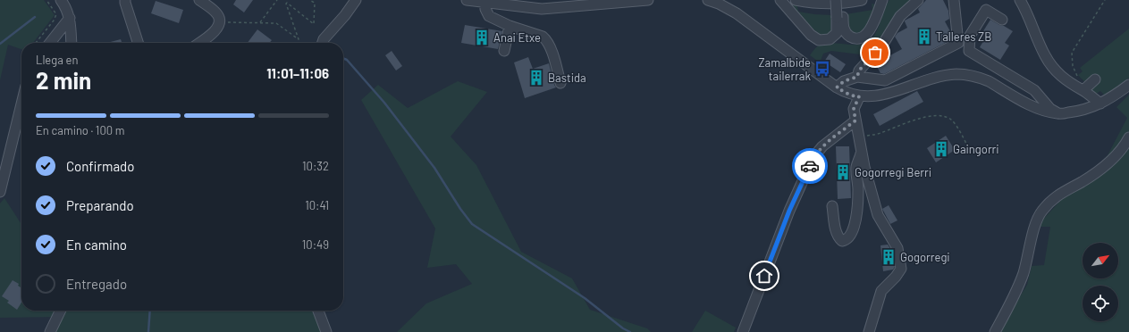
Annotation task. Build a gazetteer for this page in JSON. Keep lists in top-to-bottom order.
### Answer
{
  "places": {
    "building": [
      "Talleres ZB",
      "Anai Etxe",
      "Bastida",
      "Gaingorri",
      "Gogorregi Berri",
      "Gogorregi"
    ],
    "bus stop": ["Zamalbide tailerrak"]
  },
  "north": "top right",
  "page": {
    "heading": ["2 min", "Llega en", "11:01–11:06"],
    "bar": "En camino · 100 m",
    "list": [
      ["Confirmado", "10:32"],
      ["Preparando", "10:41"],
      ["En camino", "10:49"],
      "Entregado"
    ]
  }
}
